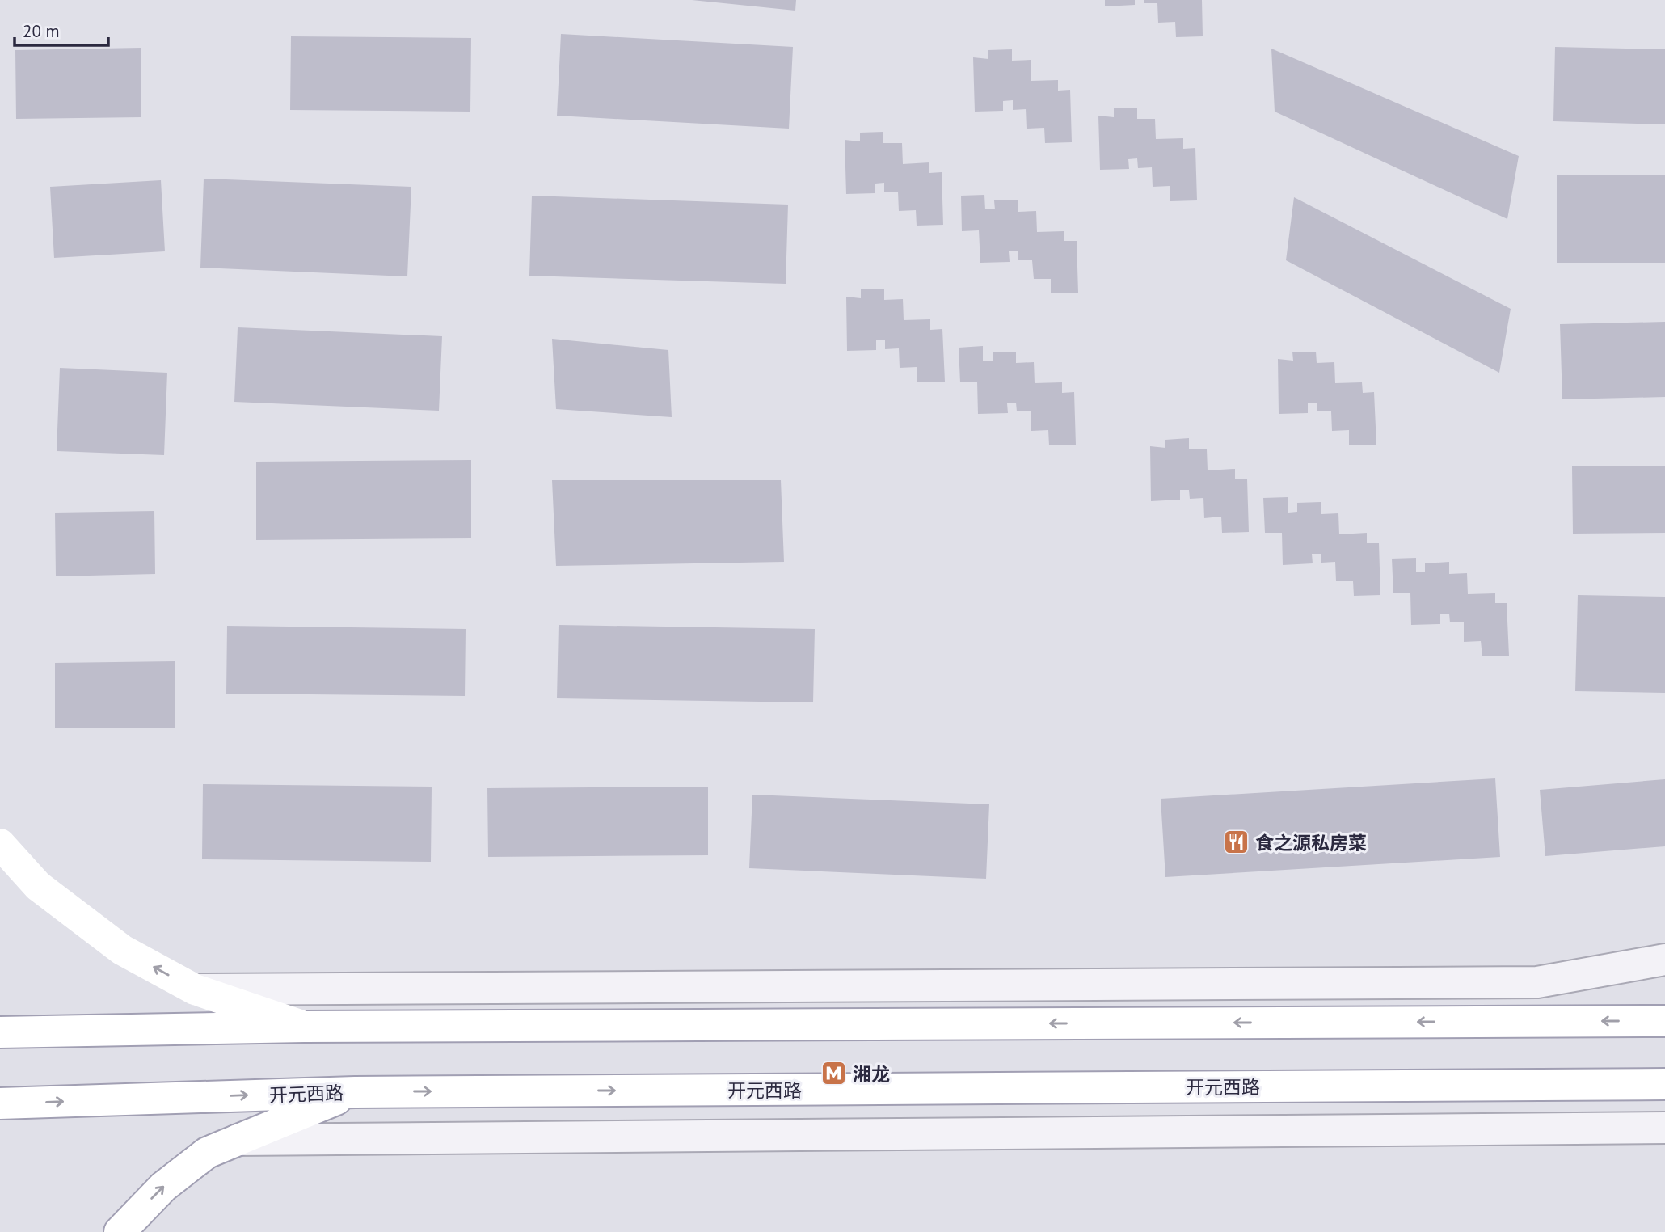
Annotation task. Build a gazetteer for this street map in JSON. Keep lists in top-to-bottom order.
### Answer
{
  "streets": {
    "main road": ["开元西路"]
  },
  "places": {
    "restaurant": ["食之源私房菜"],
    "metro station": ["湘龙"]
  },
  "scale_bar": "20 m"
}
